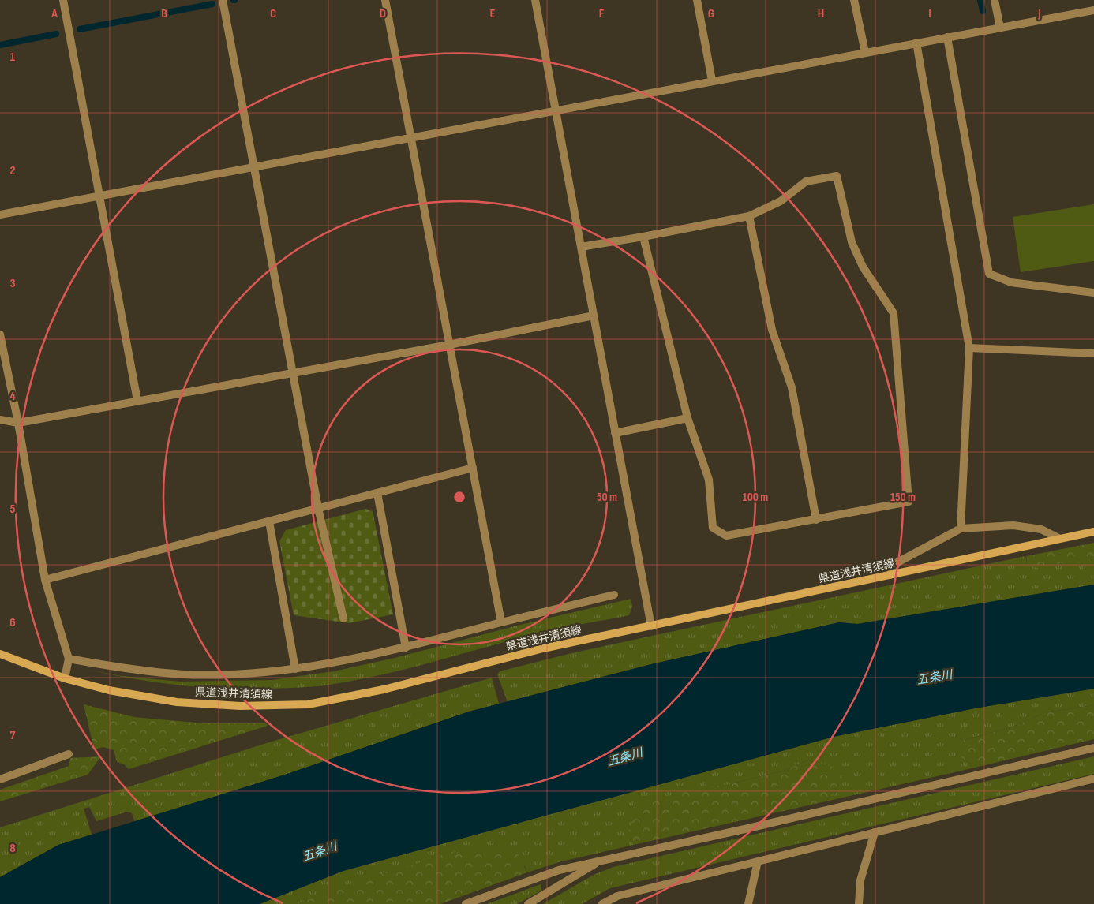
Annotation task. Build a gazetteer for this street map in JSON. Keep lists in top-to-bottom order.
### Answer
{
  "streets": {
    "main road": ["県道浅井清須線"]
  },
  "water": ["五条川"],
  "grid": {
    "columns": [
      "A",
      "B",
      "C",
      "D",
      "E",
      "F",
      "G",
      "H",
      "I",
      "J"
    ],
    "rows": [
      "1",
      "2",
      "3",
      "4",
      "5",
      "6",
      "7",
      "8"
    ]
  },
  "rings": ["50 m", "100 m", "150 m"]
}
